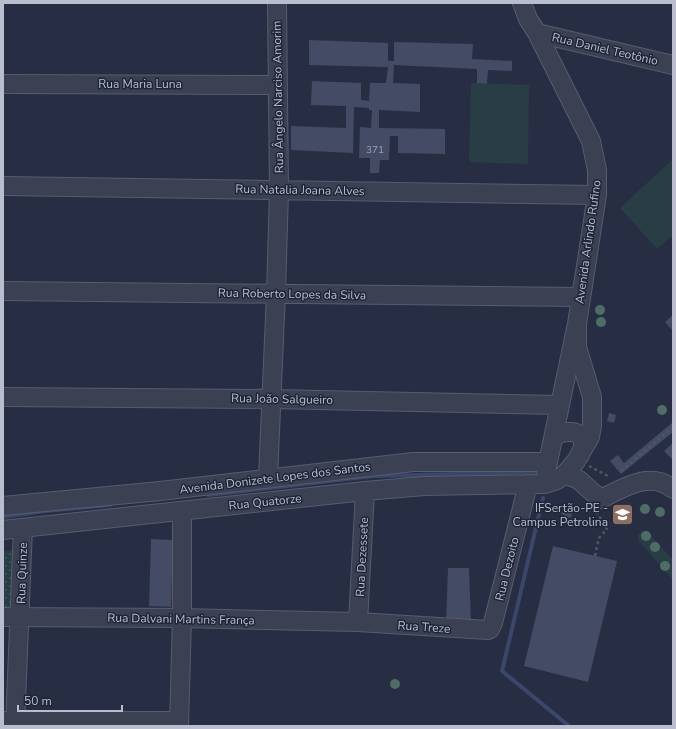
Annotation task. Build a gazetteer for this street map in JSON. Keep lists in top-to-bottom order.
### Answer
{
  "streets": {
    "street": [
      "Rua Daniel Teotônio",
      "Rua Maria Luna",
      "Rua Ângelo Narciso Amorim",
      "Rua Natalia Joana Alves",
      "Avenida Arlindo Rufino",
      "Rua Roberto Lopes da Silva",
      "Rua João Salgueiro",
      "Avenida Donizete Lopes dos Santos",
      "Rua Quatorze",
      "Rua Dezessete",
      "Rua Dezoito",
      "Rua Quinze",
      "Rua Dalvani Martins França",
      "Rua Treze"
    ]
  },
  "crossings": [
    ["Rua Daniel Teotônio", "Avenida Arlindo Rufino"],
    ["Rua Maria Luna", "Rua Ângelo Narciso Amorim"],
    ["Rua Ângelo Narciso Amorim", "Rua Natalia Joana Alves"],
    ["Rua Ângelo Narciso Amorim", "Rua Roberto Lopes da Silva"],
    ["Rua Ângelo Narciso Amorim", "Rua João Salgueiro"],
    ["Rua Ângelo Narciso Amorim", "Avenida Donizete Lopes dos Santos"],
    ["Rua Natalia Joana Alves", "Avenida Arlindo Rufino"],
    ["Avenida Arlindo Rufino", "Rua Roberto Lopes da Silva"],
    ["Avenida Arlindo Rufino", "Rua João Salgueiro"],
    ["Avenida Arlindo Rufino", "Avenida Donizete Lopes dos Santos"],
    ["Avenida Arlindo Rufino", "Rua Quatorze"],
    ["Avenida Arlindo Rufino", "Rua Dezoito"],
    ["Rua Quatorze", "Rua Dezessete"],
    ["Rua Quatorze", "Rua Dezoito"],
    ["Rua Quatorze", "Rua Quinze"],
    ["Rua Dezessete", "Rua Dalvani Martins França"],
    ["Rua Dezessete", "Rua Treze"],
    ["Rua Dezoito", "Rua Treze"],
    ["Rua Quinze", "Rua Dalvani Martins França"],
    ["Rua Dalvani Martins França", "Rua Treze"]
  ],
  "places": {
    "school or university": ["IFSertão-PE - Campus Petrolina"]
  },
  "house_numbers": ["371"],
  "scale_bar": "50 m"
}
